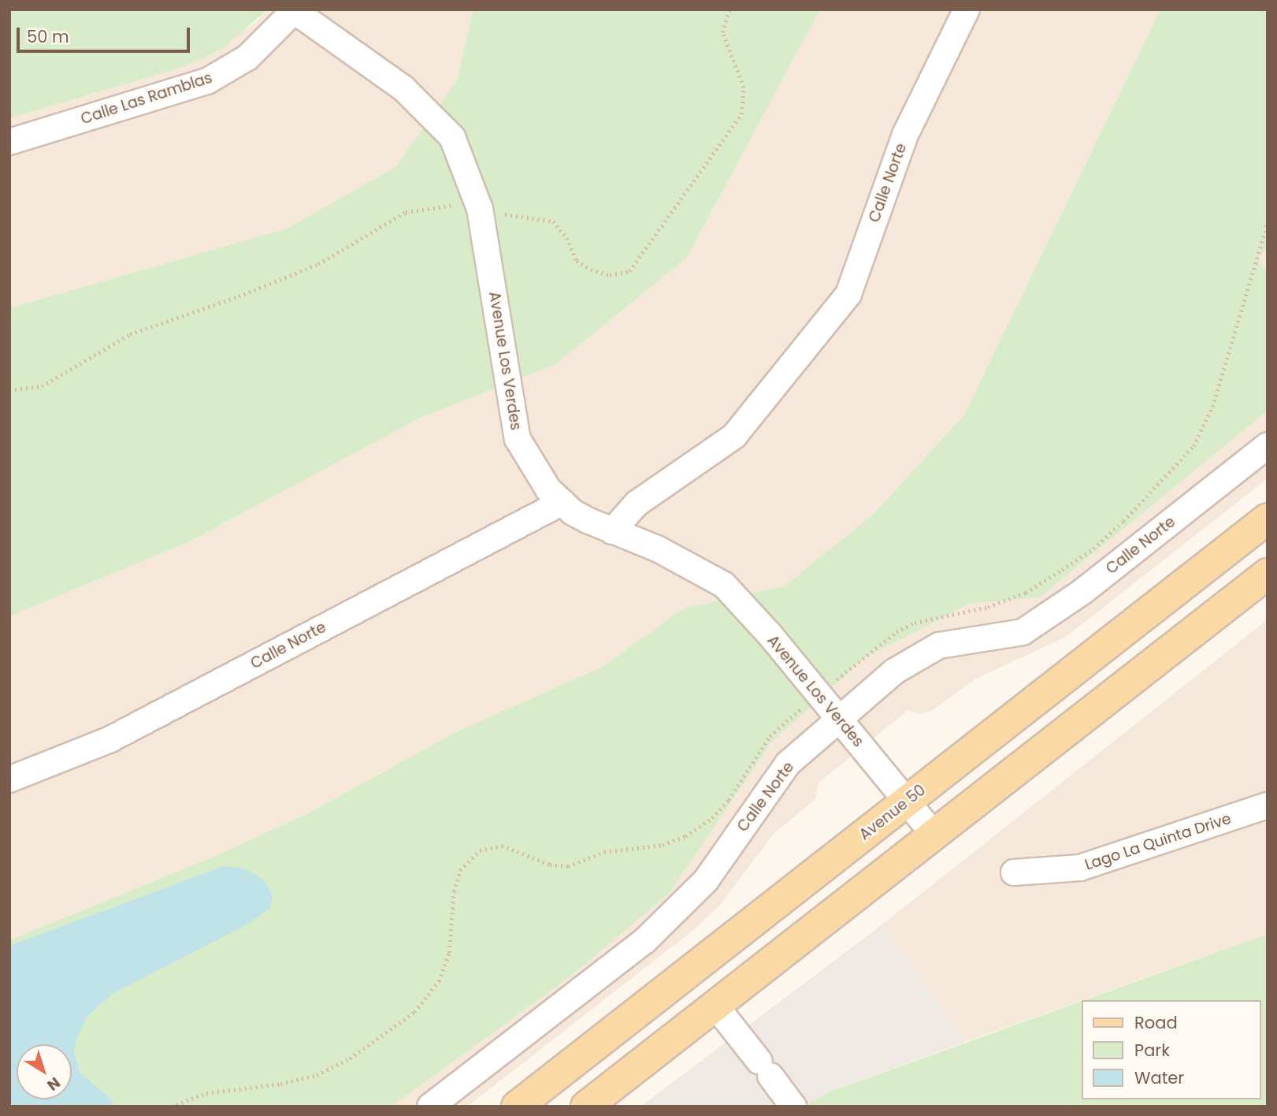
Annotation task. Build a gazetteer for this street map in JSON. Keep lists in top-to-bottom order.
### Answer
{
  "streets": {
    "main road": ["Avenue 50"],
    "street": [
      "Calle Las Ramblas",
      "Calle Norte",
      "Avenue Los Verdes",
      "Lago La Quinta Drive"
    ]
  },
  "crossings": [
    ["Calle Las Ramblas", "Avenue Los Verdes"],
    ["Calle Norte", "Avenue Los Verdes"],
    ["Avenue Los Verdes", "Avenue 50"]
  ],
  "legend": ["Road", "Park", "Water"],
  "scale_bar": "50 m",
  "north": "bottom right"
}
